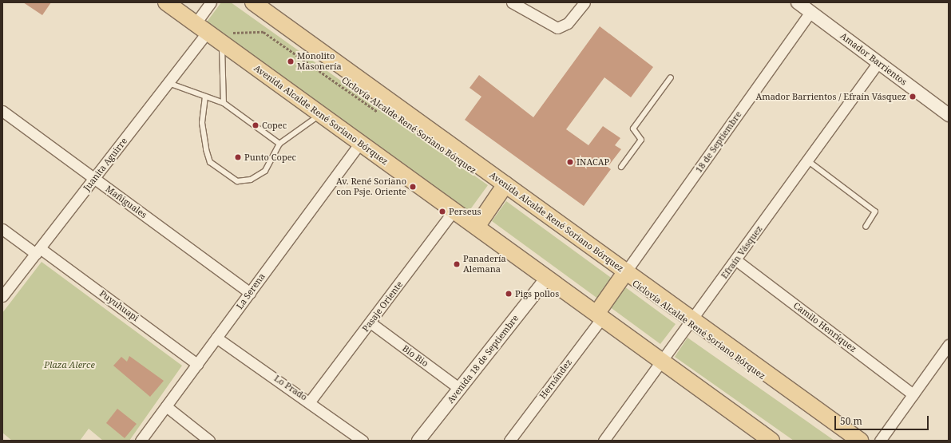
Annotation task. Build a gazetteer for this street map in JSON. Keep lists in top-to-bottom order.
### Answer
{
  "streets": {
    "main road": ["Avenida Alcalde René Soriano Bórquez"],
    "street": [
      "Amador Barrientos",
      "18 de Septiembre",
      "Juanita Aguirre",
      "Mañiguales",
      "Efraín Vásquez",
      "La Serena",
      "Puyuhuapi",
      "Pasaje Oriente",
      "Camilo Henríquez",
      "Bio Bio",
      "Avenida 18 de Septiembre",
      "Hernández",
      "Lo Prado"
    ],
    "path": ["Ciclovía Alcalde René Soriano Bórquez"]
  },
  "crossings": [
    ["Amador Barrientos", "18 de Septiembre"],
    ["Amador Barrientos", "Efraín Vásquez"],
    ["Avenida Alcalde René Soriano Bórquez", "Ciclovía Alcalde René Soriano Bórquez"],
    ["Avenida Alcalde René Soriano Bórquez", "18 de Septiembre"],
    ["Avenida Alcalde René Soriano Bórquez", "Juanita Aguirre"],
    ["Avenida Alcalde René Soriano Bórquez", "Efraín Vásquez"],
    ["Avenida Alcalde René Soriano Bórquez", "La Serena"],
    ["Avenida Alcalde René Soriano Bórquez", "Pasaje Oriente"],
    ["Avenida Alcalde René Soriano Bórquez", "Avenida 18 de Septiembre"],
    ["Avenida Alcalde René Soriano Bórquez", "Hernández"],
    ["Juanita Aguirre", "Mañiguales"],
    ["Juanita Aguirre", "Puyuhuapi"],
    ["Mañiguales", "La Serena"],
    ["Efraín Vásquez", "Camilo Henríquez"],
    ["La Serena", "Puyuhuapi"],
    ["La Serena", "Lo Prado"],
    ["Pasaje Oriente", "Bio Bio"],
    ["Pasaje Oriente", "Lo Prado"],
    ["Bio Bio", "Avenida 18 de Septiembre"]
  ],
  "parks": ["Plaza Alerce"],
  "places": [
    "Monolito Masonería",
    "Amador Barrientos / Efraín Vásquez",
    "Copec",
    "Punto Copec",
    "INACAP",
    "Av. René Soriano con Psje. Oriente",
    "Perseus",
    "Panadería Alemana",
    "Pigs pollos"
  ],
  "scale_bar": "50 m"
}
